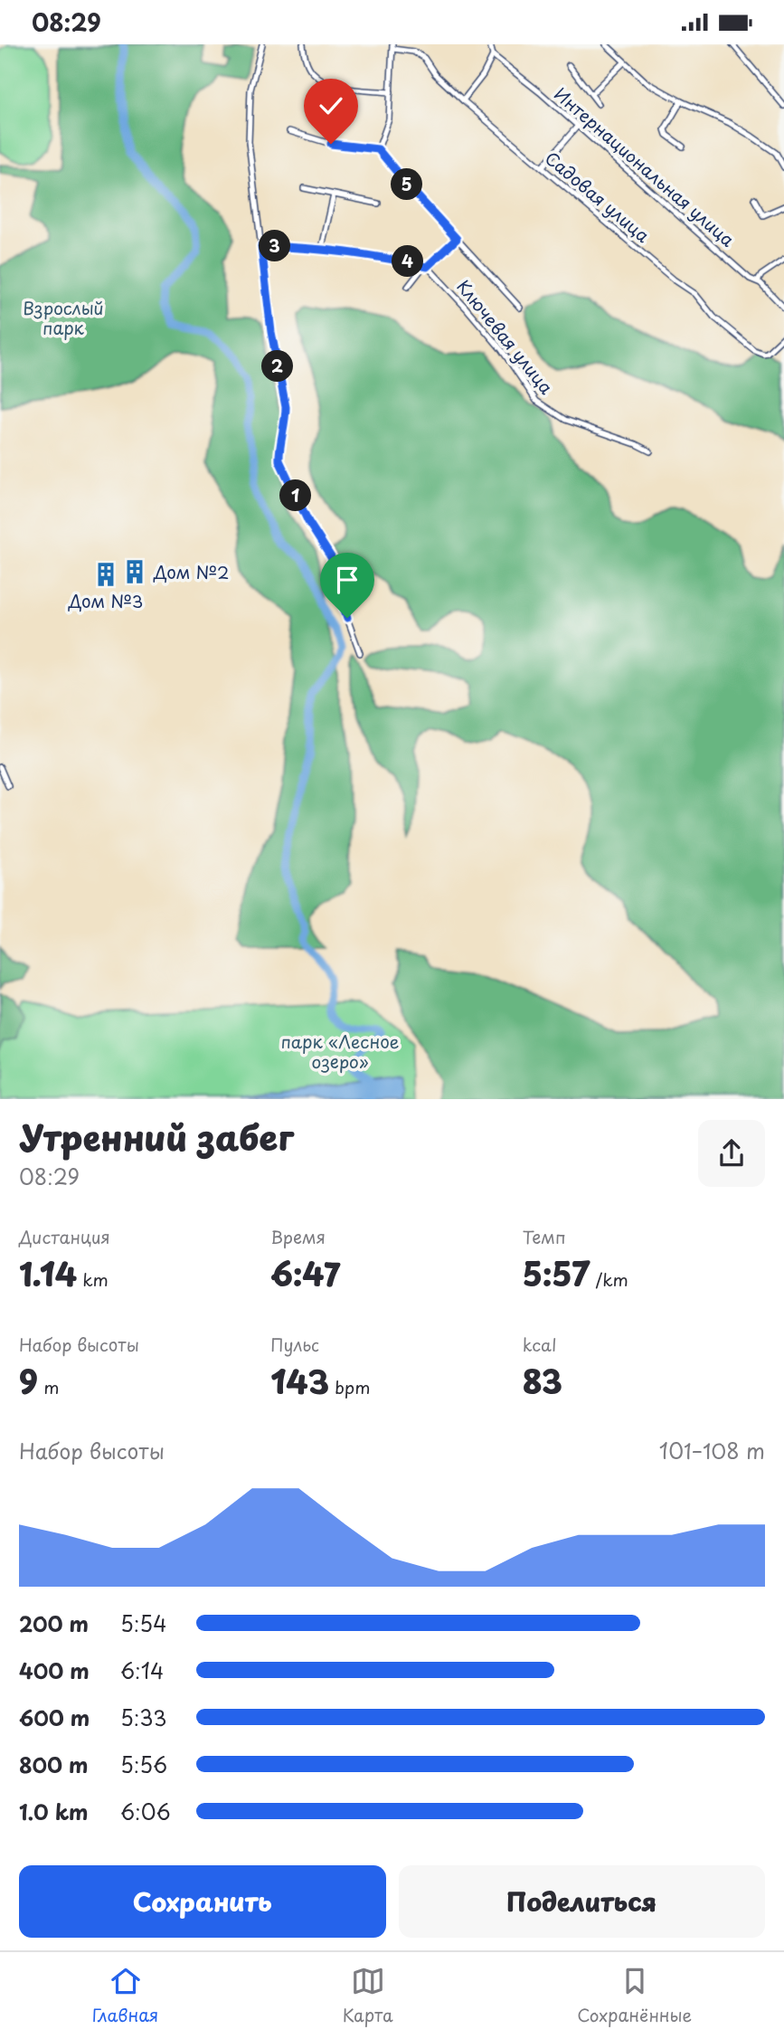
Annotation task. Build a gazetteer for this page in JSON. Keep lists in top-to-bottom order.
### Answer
{
  "streets": {
    "street": ["Интернациональная улица", "Садовая улица", "Ключевая улица"]
  },
  "parks": ["Взрослый парк", "парк «Лесное озеро»"],
  "places": {
    "building": ["Дом №2", "Дом №3"]
  },
  "page": {
    "status": "08:29",
    "pins": [
      "5",
      "3",
      "4",
      "2",
      "1"
    ],
    "heading": ["Утренний забег", "08:29"],
    "stats": [
      ["Дистанция", "1.14 km"],
      ["Время", "6:47"],
      ["Темп", "5:57 /km"],
      ["Набор высоты", "9 m"],
      ["Пульс", "143 bpm"],
      ["kcal", "83"]
    ],
    "chart": ["Набор высоты", "101–108 m"],
    "list": [
      {
        "name": "200 m",
        "note": "5:54"
      },
      {
        "name": "400 m",
        "note": "6:14"
      },
      {
        "name": "600 m",
        "note": "5:33"
      },
      {
        "name": "800 m",
        "note": "5:56"
      },
      {
        "name": "1.0 km",
        "note": "6:06"
      }
    ],
    "buttons": ["Сохранить", "Поделиться"],
    "tabs": ["Главная", "Карта", "Сохранённые"]
  }
}
